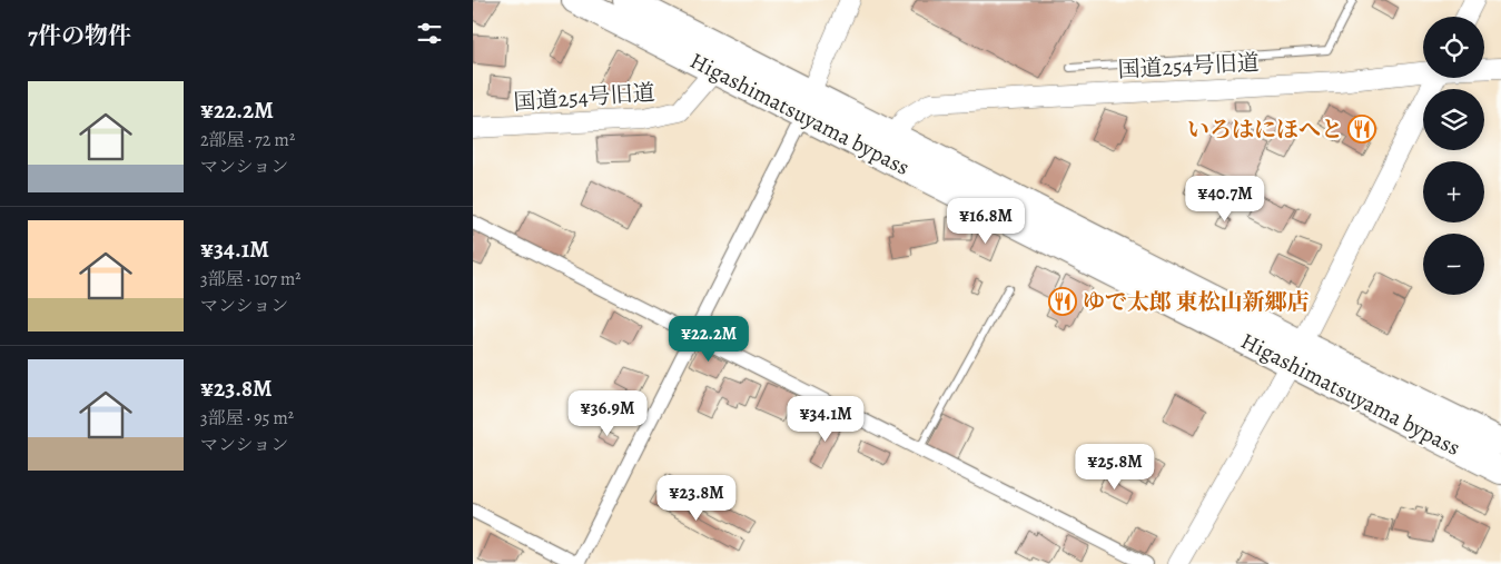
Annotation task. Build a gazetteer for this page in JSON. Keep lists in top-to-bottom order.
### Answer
{
  "streets": {
    "highway": ["Higashimatsuyama bypass"],
    "street": ["国道254号旧道"]
  },
  "crossings": [
    ["国道254号旧道", "Higashimatsuyama bypass"]
  ],
  "places": {
    "restaurant": ["いろはにほへと", "ゆで太郎 東松山新郷店"]
  },
  "page": {
    "heading": "7件の物件",
    "map_buttons": ["+", "−"],
    "list": [
      {
        "name": "¥22.2M",
        "note": "2部屋 · 72 m² · マンション"
      },
      {
        "name": "¥34.1M",
        "note": "3部屋 · 107 m² · マンション"
      },
      {
        "name": "¥23.8M",
        "note": "3部屋 · 95 m² · マンション"
      }
    ],
    "price": [
      "¥40.7M",
      "¥16.8M",
      "¥22.2M",
      "¥36.9M",
      "¥34.1M",
      "¥25.8M",
      "¥23.8M"
    ]
  }
}
